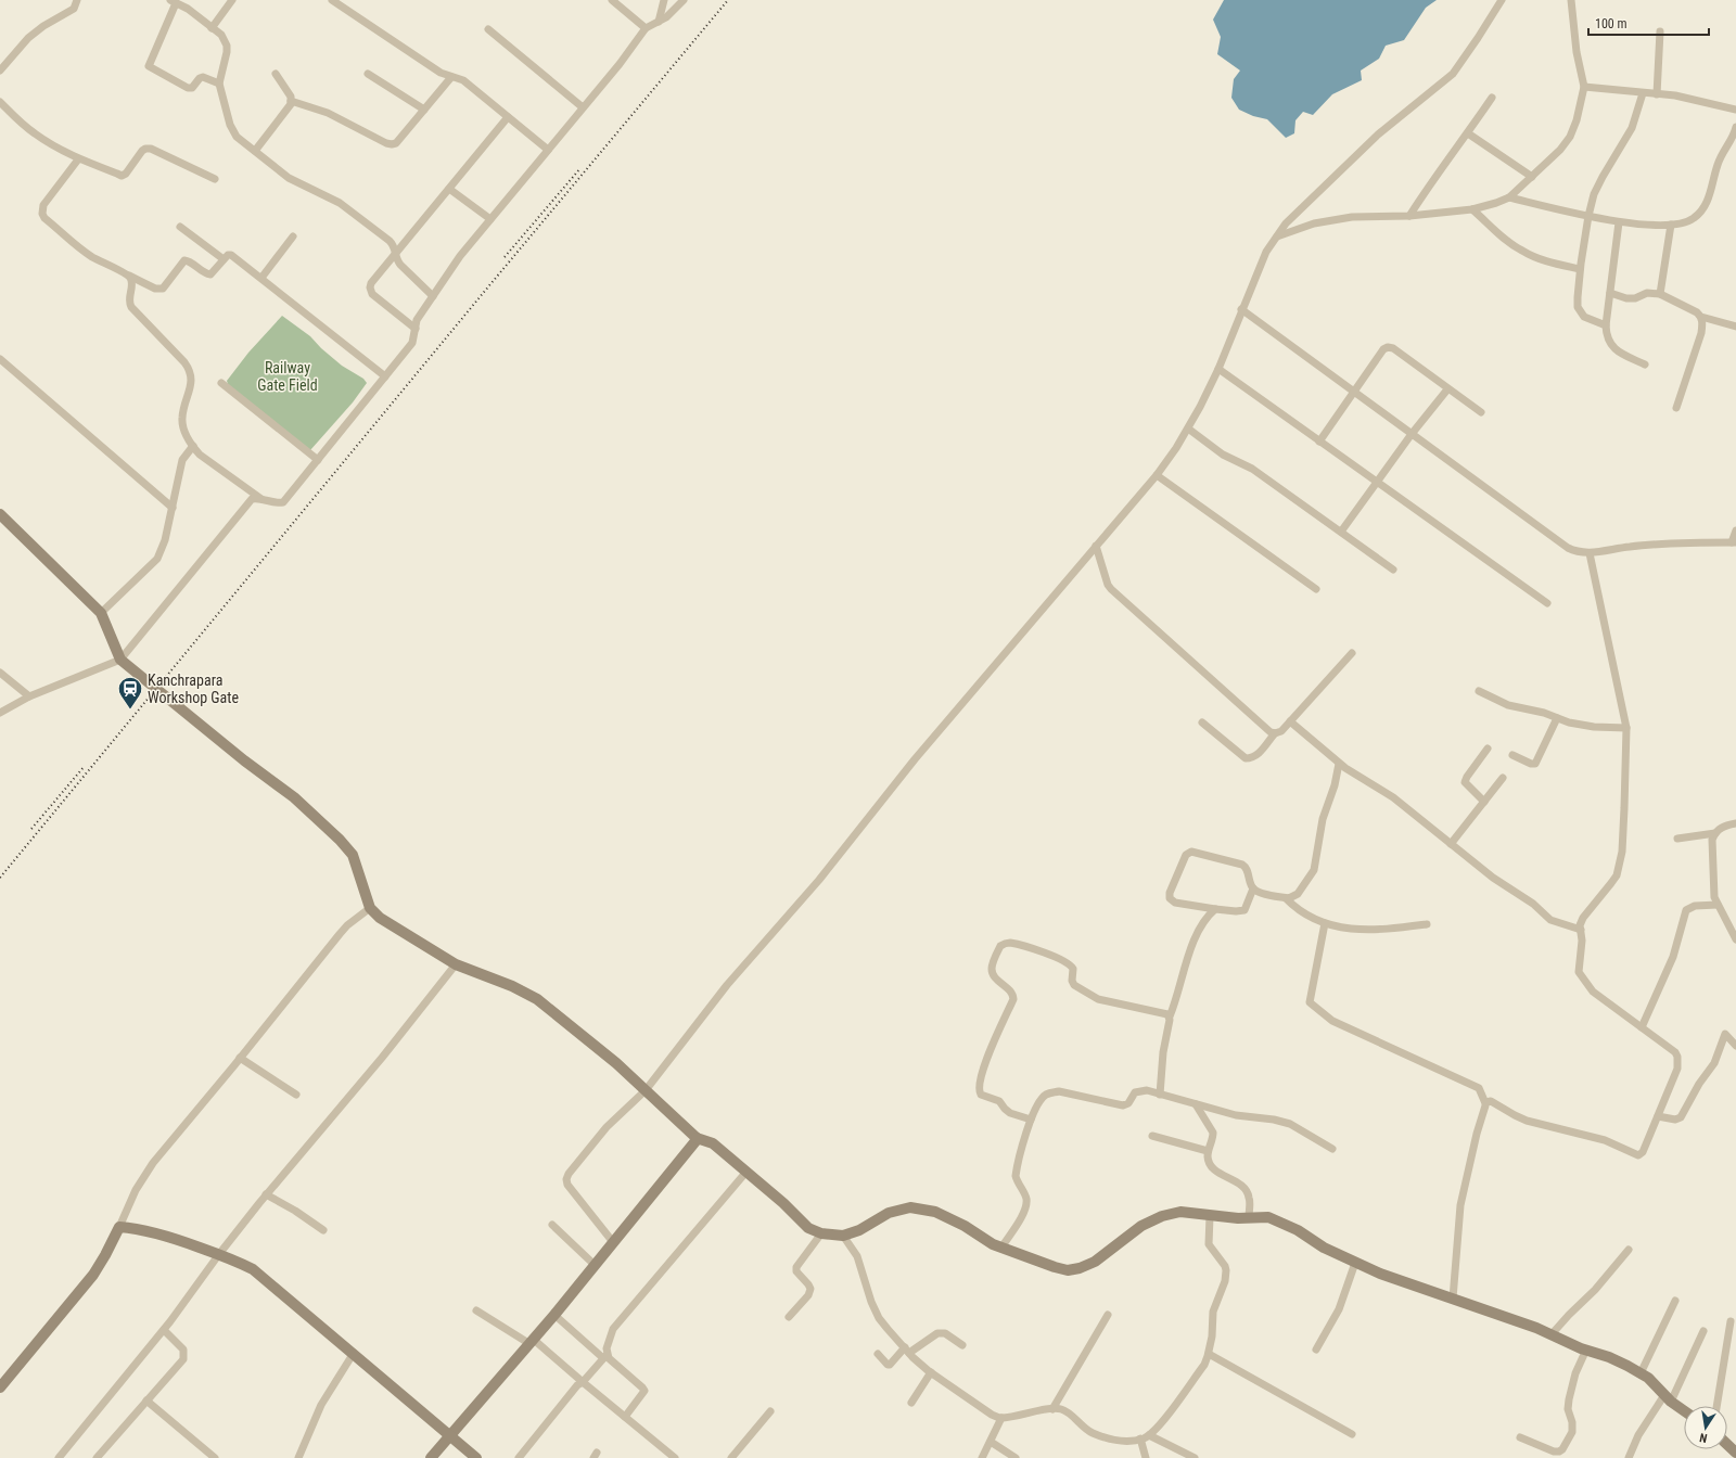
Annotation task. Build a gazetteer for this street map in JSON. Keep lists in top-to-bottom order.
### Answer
{
  "parks": ["Railway Gate Field"],
  "places": {
    "station": ["Kanchrapara Workshop Gate"]
  },
  "scale_bar": "100 m",
  "north": "bottom"
}
